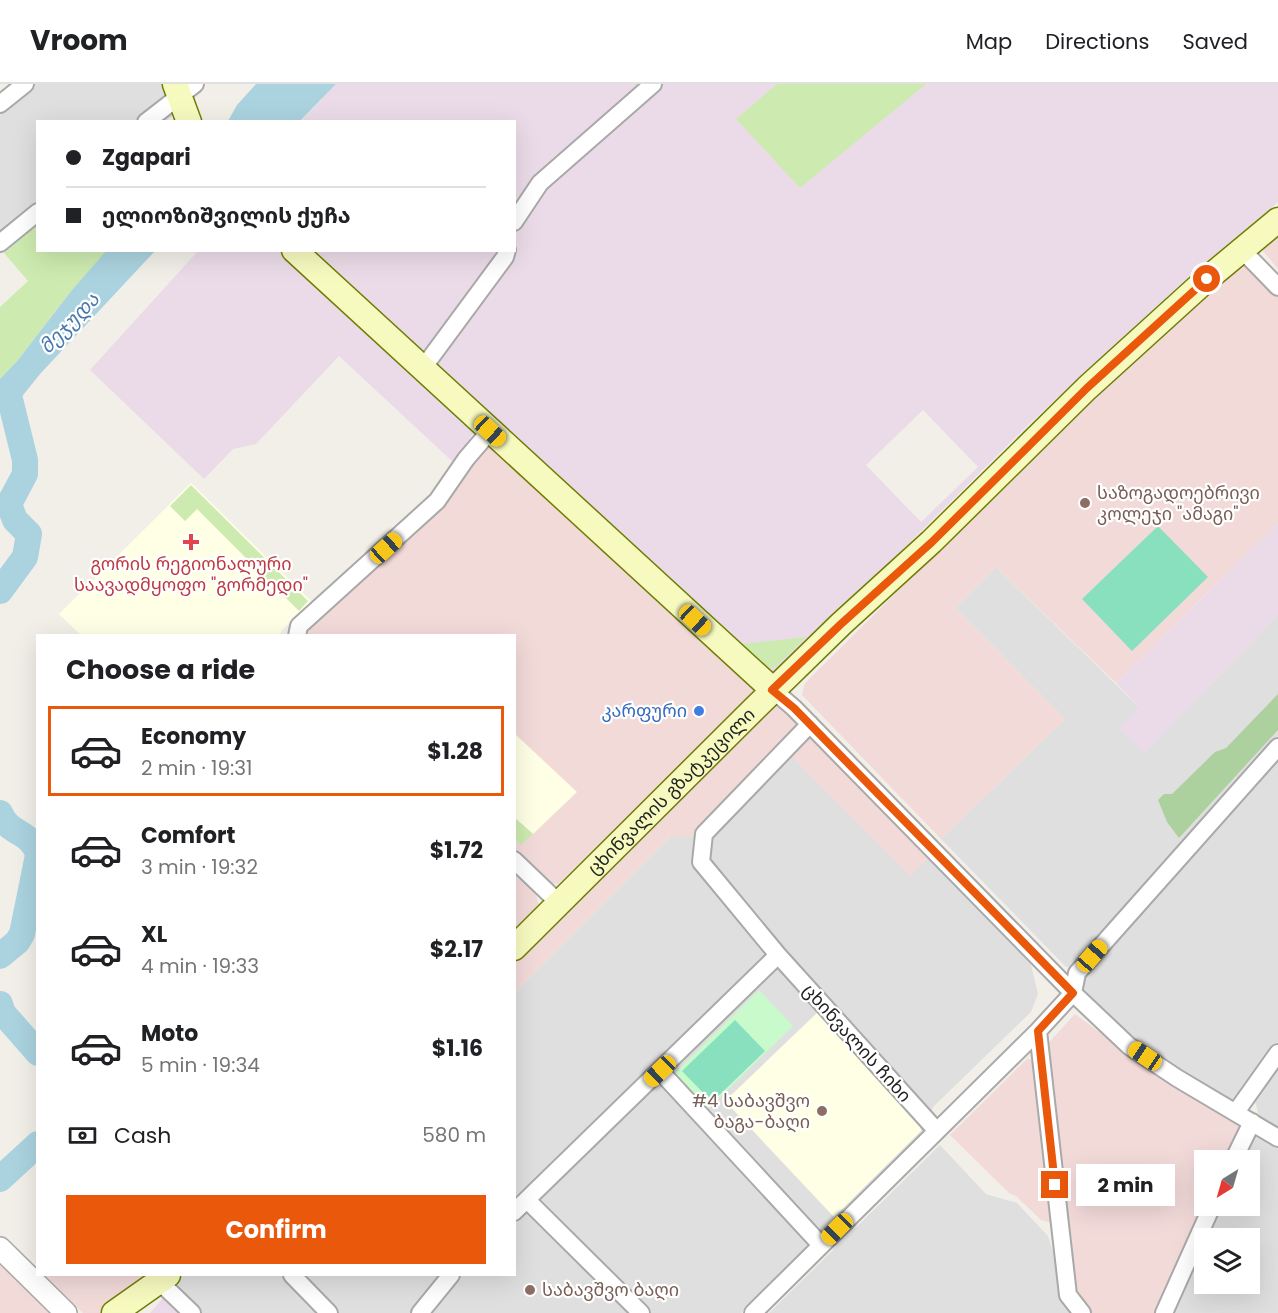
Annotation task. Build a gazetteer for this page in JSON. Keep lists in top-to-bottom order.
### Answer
{
  "streets": {
    "main road": ["ცხინვალის გზატკეცილი"],
    "street": ["ცხინვალის ჩიხი"]
  },
  "water": ["მეჯუდა"],
  "places": {
    "other": [
      "საზოგადოებრივი კოლეჯი \"ამაგი\"",
      "კარფური",
      "#4 საბავშვო ბაგა-ბაღი",
      "საბავშვო ბაღი"
    ],
    "health": ["გორის რეგიონალური საავადმყოფო \"გორმედი\""]
  },
  "north": "bottom left",
  "page": {
    "header": "Vroom",
    "nav": ["Map", "Directions", "Saved"],
    "banner": ["Zgapari", "ელიოზიშვილის ქუჩა"],
    "heading": "Choose a ride",
    "list": [
      {
        "name": "Economy",
        "note": "2 min · 19:31",
        "value": "$1.28"
      },
      {
        "name": "Comfort",
        "note": "3 min · 19:32",
        "value": "$1.72"
      },
      {
        "name": "XL",
        "note": "4 min · 19:33",
        "value": "$2.17"
      },
      {
        "name": "Moto",
        "note": "5 min · 19:34",
        "value": "$1.16"
      }
    ],
    "pay": ["Cash", "580 m"],
    "bubble": "2 min",
    "buttons": "Confirm"
  }
}
